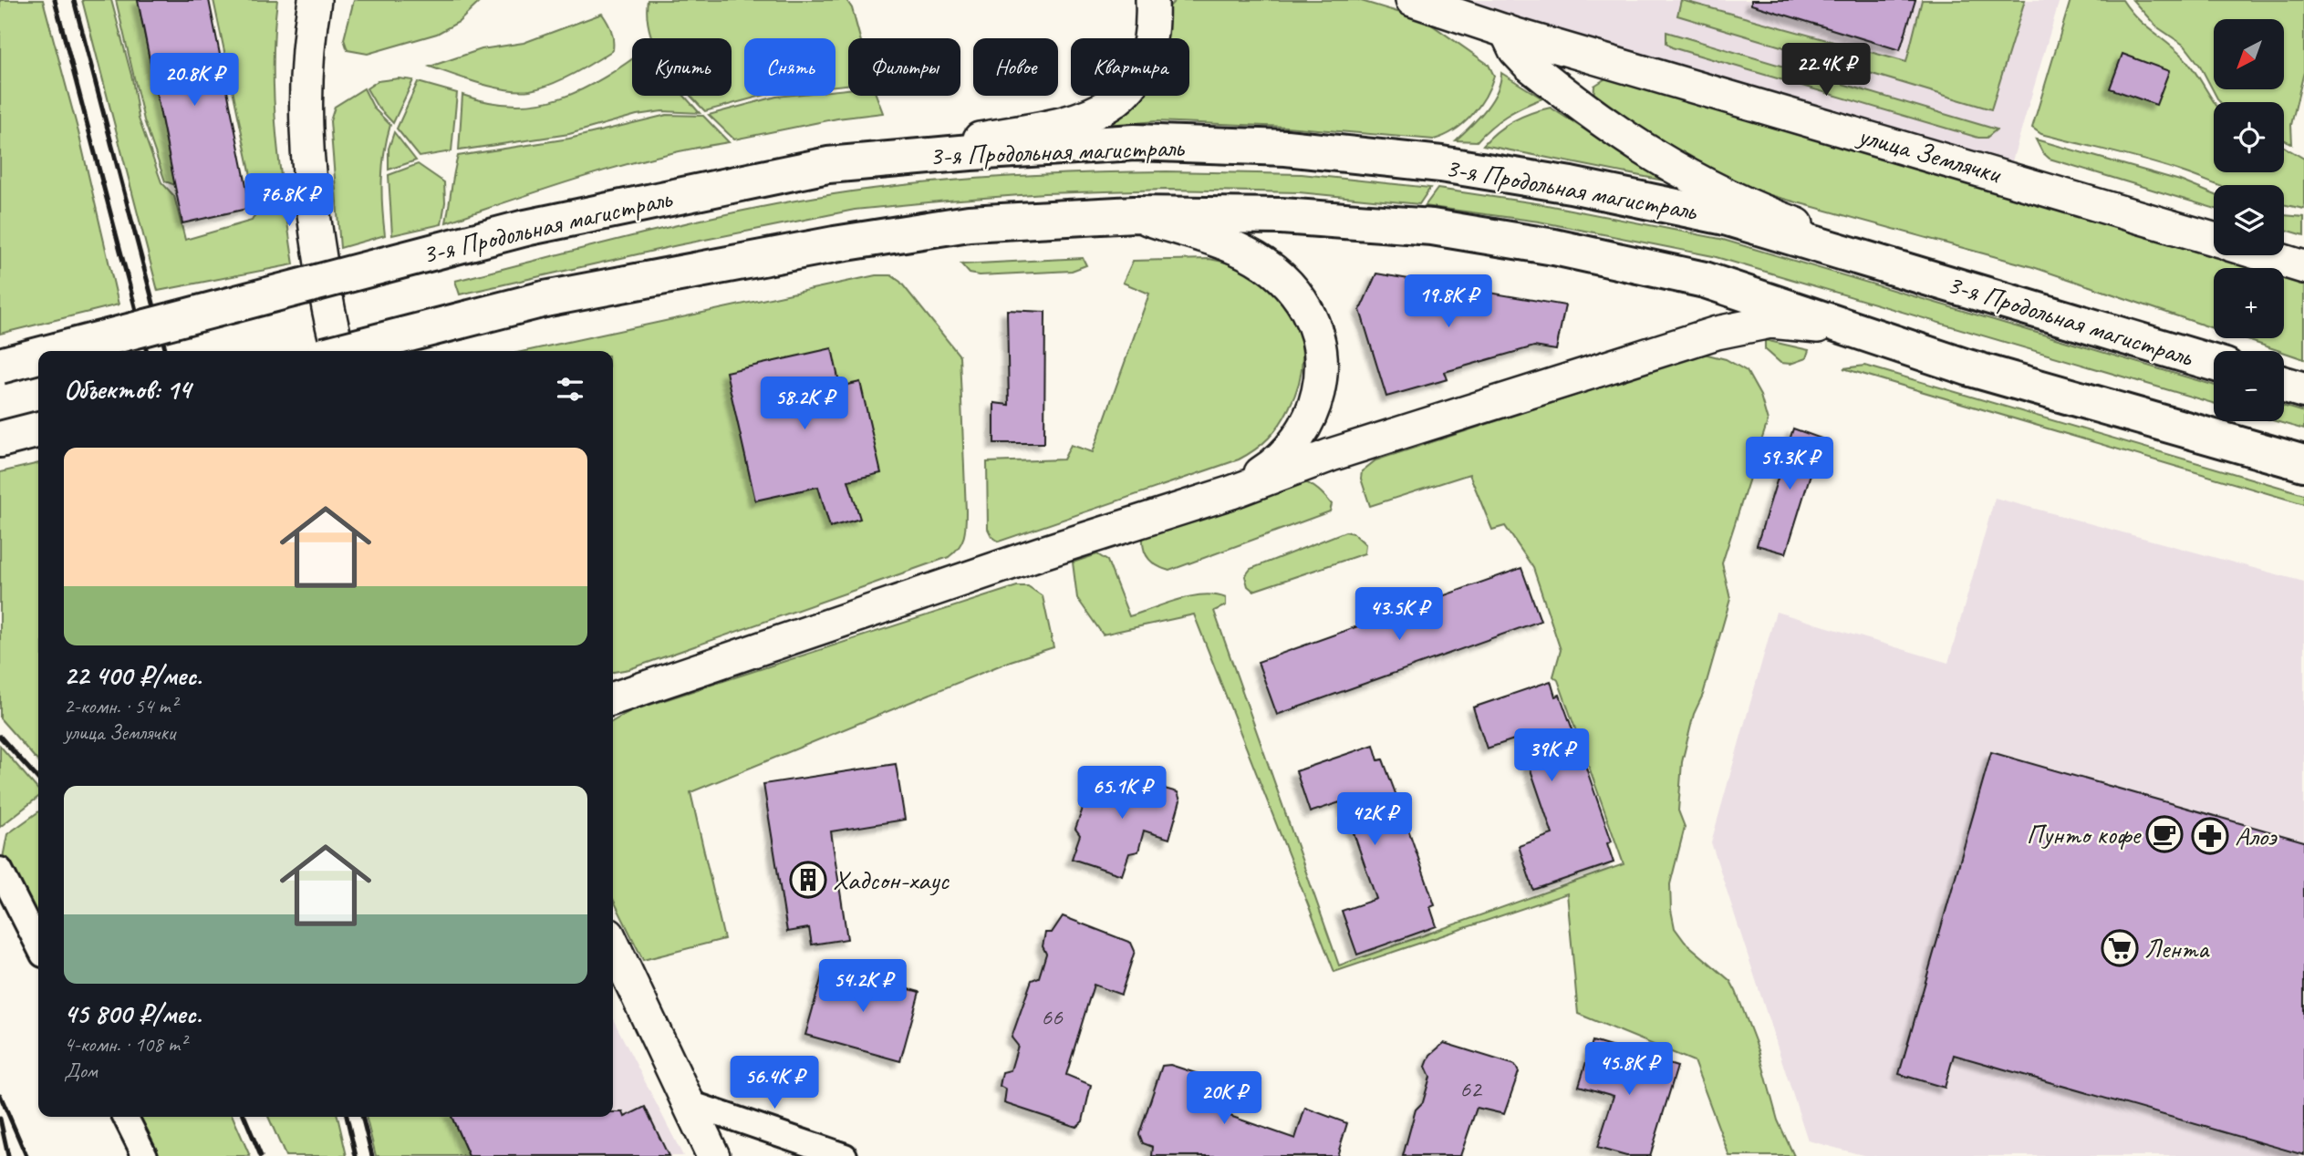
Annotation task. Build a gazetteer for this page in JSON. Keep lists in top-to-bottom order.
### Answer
{
  "streets": {
    "highway": ["3-я Продольная магистраль"],
    "main road": ["улица Землячки"]
  },
  "places": {
    "cafe": ["Пунто кофе"],
    "pharmacy": ["Алоэ"],
    "building": ["Хадсон-хаус"],
    "supermarket": ["Лента"]
  },
  "house_numbers": ["66", "62"],
  "north": "bottom left",
  "page": {
    "map_buttons": ["+", "−"],
    "chip": [
      "Купить",
      "Снять",
      "Фильтры",
      "Новое",
      "Квартира"
    ],
    "price": [
      "22.4K ₽",
      "20.8K ₽",
      "76.8K ₽",
      "19.8K ₽",
      "58.2K ₽",
      "59.3K ₽",
      "43.5K ₽",
      "39K ₽",
      "65.1K ₽",
      "42K ₽",
      "54.2K ₽",
      "45.8K ₽",
      "56.4K ₽",
      "20K ₽"
    ],
    "heading": "Объектов: 14",
    "list": [
      {
        "name": "22 400 ₽/мес.",
        "note": "2-комн. · 54 m² · улица Землячки"
      },
      {
        "name": "45 800 ₽/мес.",
        "note": "4-комн. · 108 m² · Дом"
      }
    ]
  }
}
